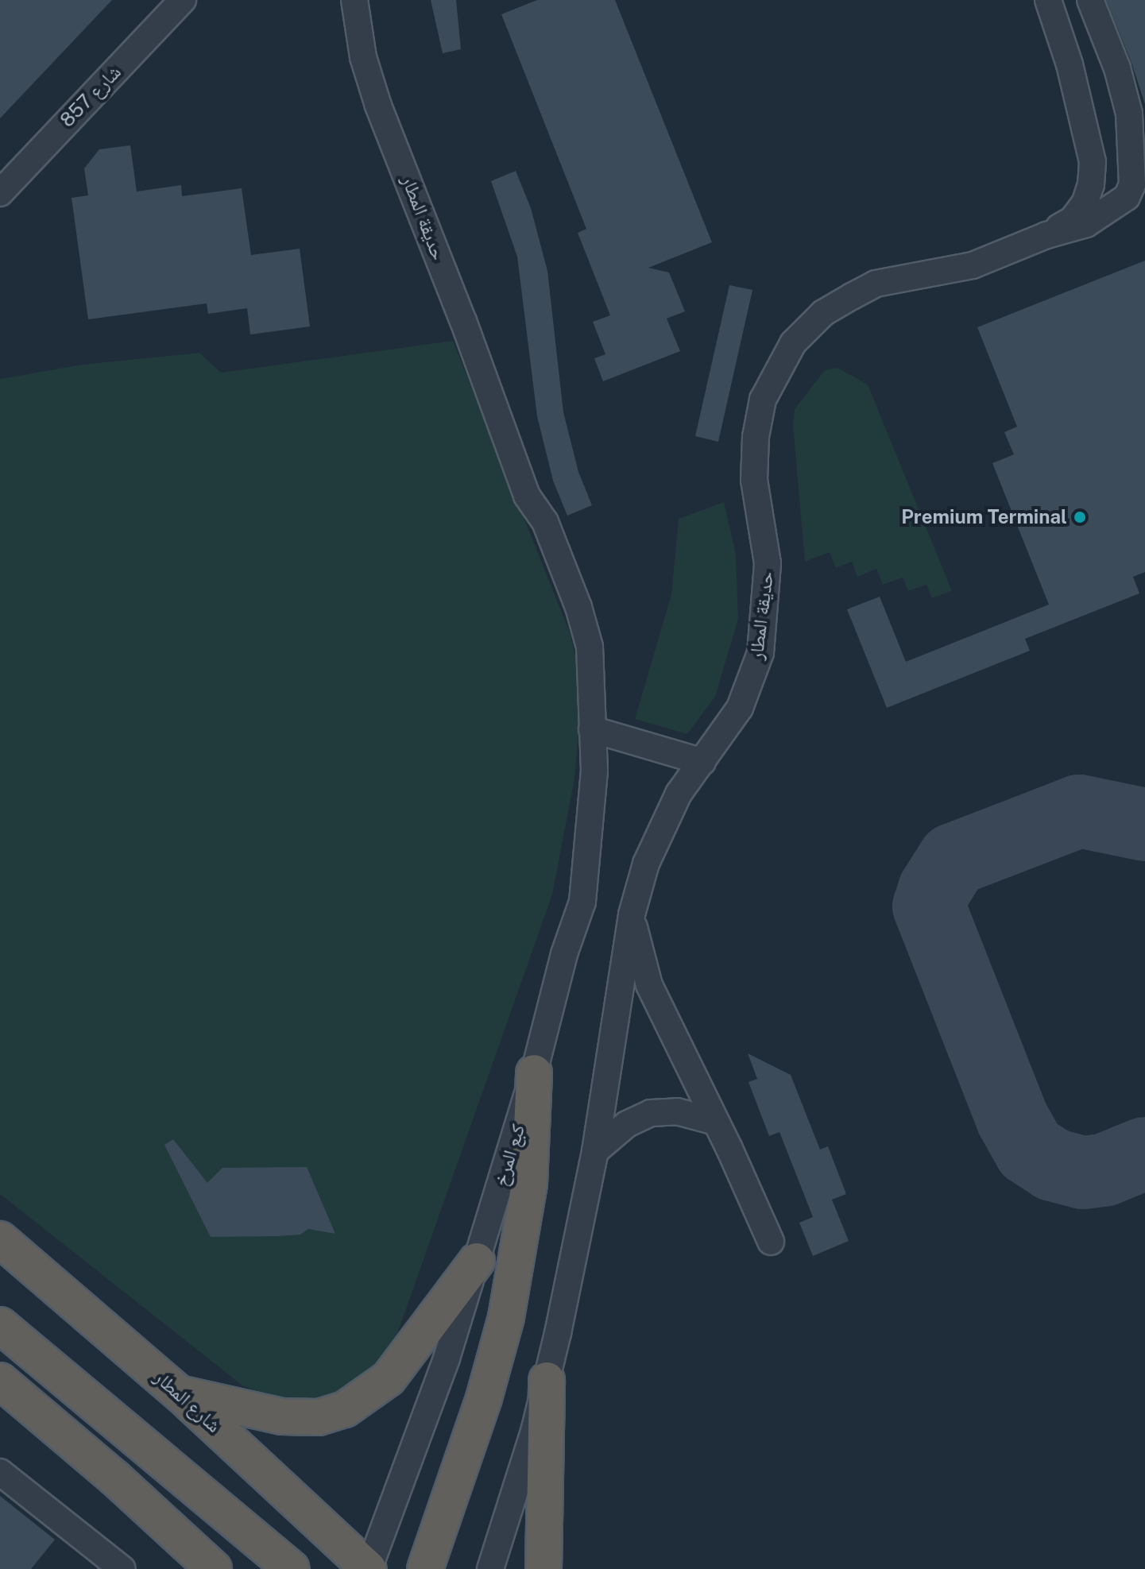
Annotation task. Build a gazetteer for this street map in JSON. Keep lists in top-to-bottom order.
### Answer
{
  "streets": {
    "highway": ["شارع المطار"],
    "street": ["شارع 857", "حديقة المطار", "كبع المرخ"]
  },
  "crossings": [
    ["حديقة المطار", "كبع المرخ"],
    ["كبع المرخ", "شارع المطار"]
  ],
  "places": ["Premium Terminal"]
}
